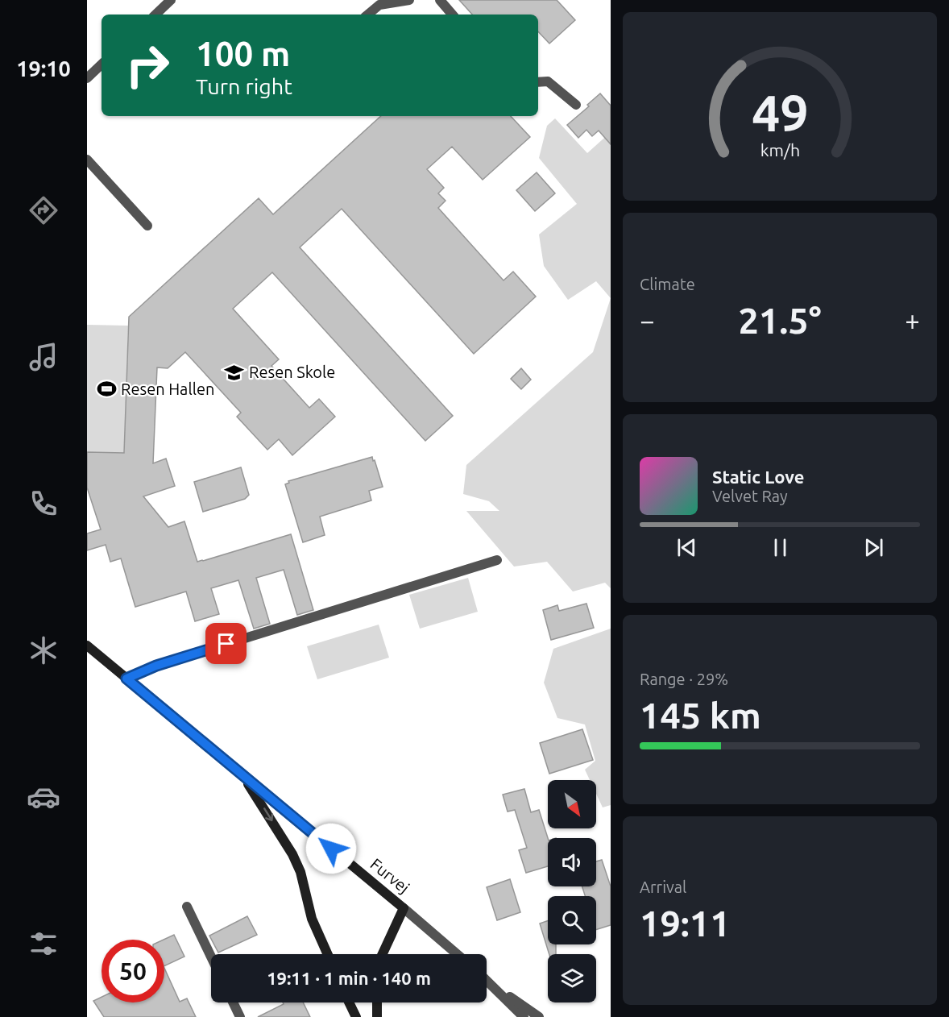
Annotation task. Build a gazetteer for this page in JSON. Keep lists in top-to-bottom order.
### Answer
{
  "streets": {
    "main road": ["Furvej"]
  },
  "places": {
    "school or university": ["Resen Skole"],
    "sports": ["Resen Hallen"]
  },
  "north": "bottom right",
  "page": {
    "tabs": "19:10",
    "turn": ["100 m", "Turn right"],
    "tile": [
      "Climate",
      ["Range · 29%", "145 km"],
      ["Arrival", "19:11"]
    ],
    "heat": ["−", "21.5°", "+"],
    "song": ["Static Love", "Velvet Ray"],
    "limit": "50",
    "trip": "19:11 · 1 min · 140 m",
    "gauge": ["49", "km/h"]
  }
}
